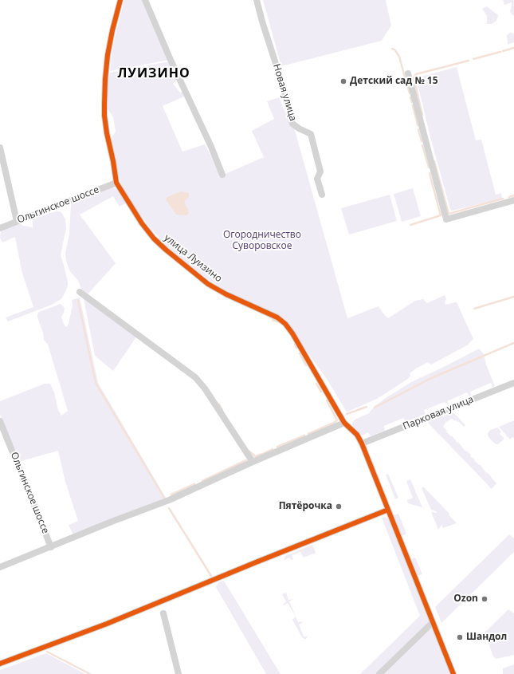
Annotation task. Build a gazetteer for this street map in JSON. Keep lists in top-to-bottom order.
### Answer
{
  "streets": {
    "street": [
      "Новая улица",
      "Ольгинское шоссе",
      "улица Луизино",
      "Парковая улица"
    ]
  },
  "crossings": [
    ["Ольгинское шоссе", "улица Луизино"],
    ["улица Луизино", "Парковая улица"]
  ],
  "districts": ["ЛУИЗИНО"],
  "parks": ["Огородничество Суворовское"],
  "places": [
    "Детский сад № 15",
    "Пятёрочка",
    "Ozon",
    "Шандол"
  ]
}
